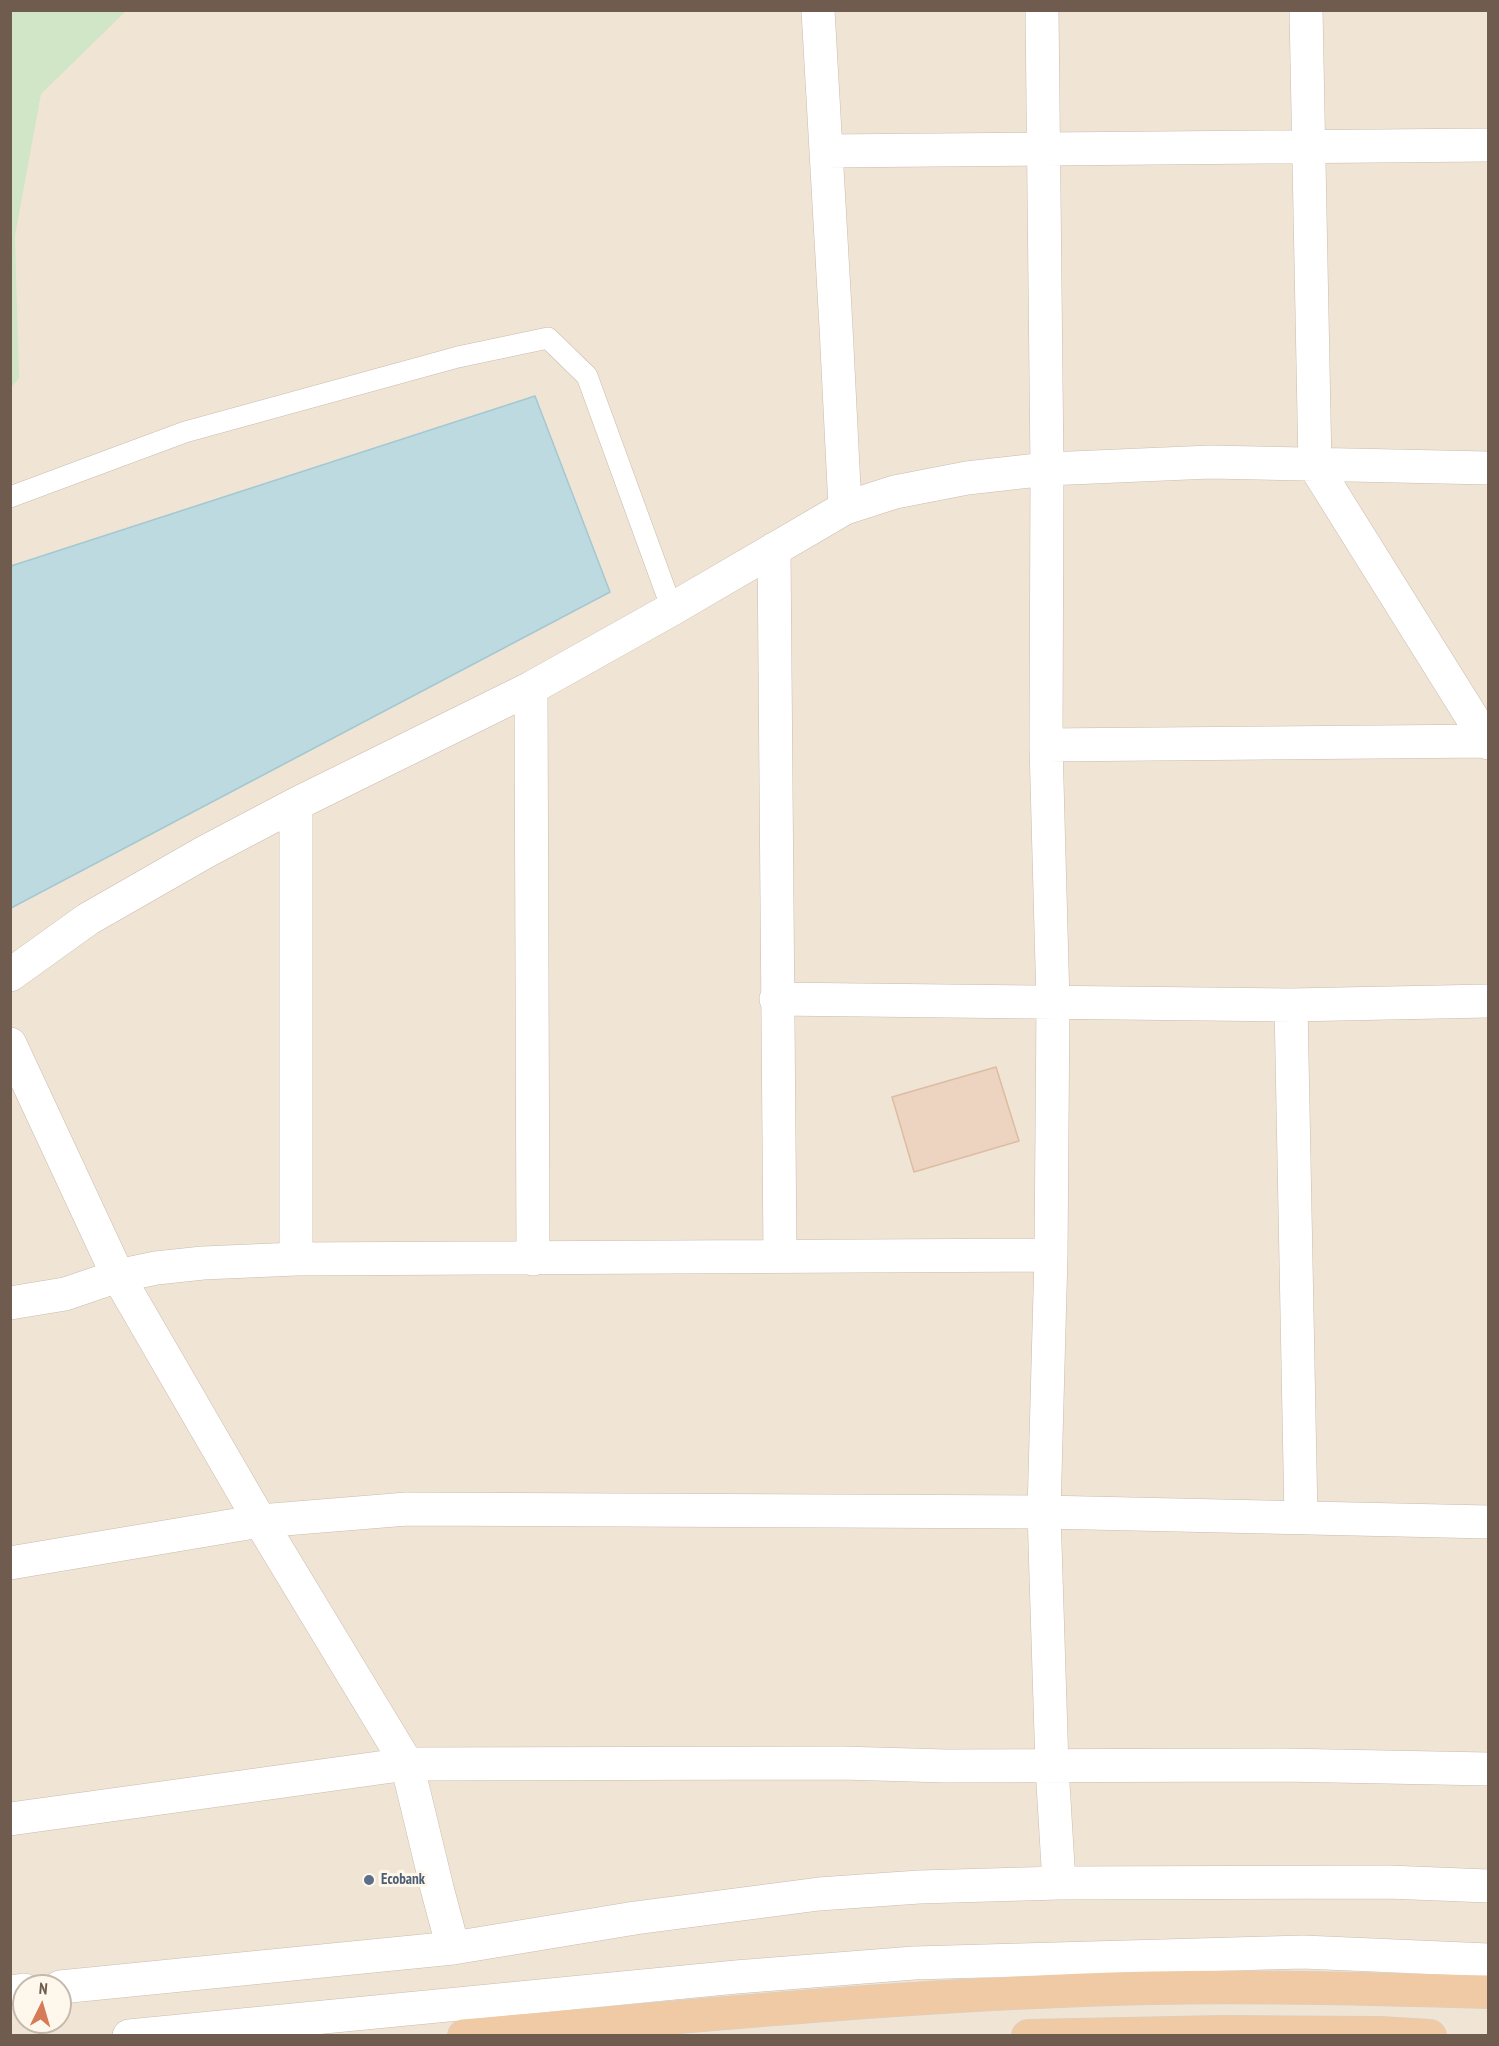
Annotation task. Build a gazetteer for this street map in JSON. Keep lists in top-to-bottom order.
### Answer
{
  "places": ["Ecobank"],
  "north": "top"
}
